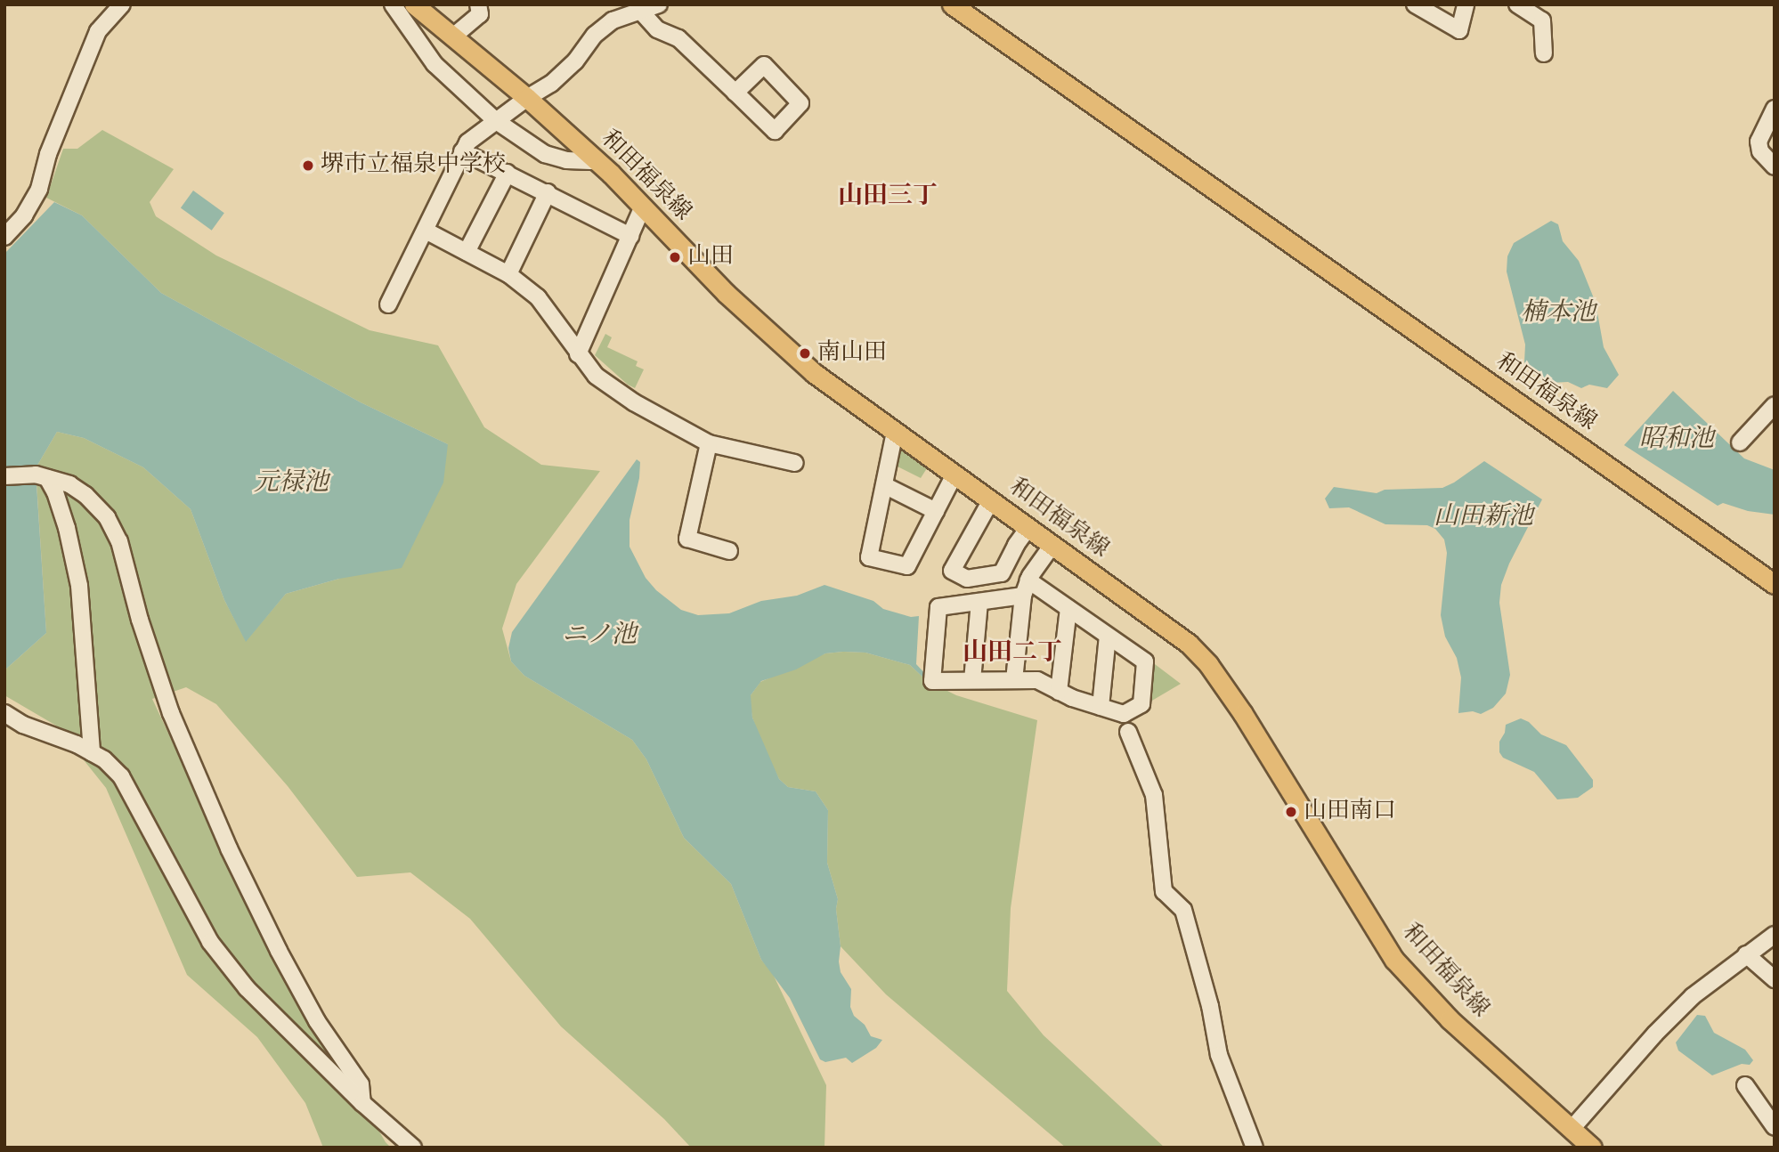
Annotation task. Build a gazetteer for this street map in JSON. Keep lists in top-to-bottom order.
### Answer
{
  "streets": {
    "main road": ["和田福泉線"]
  },
  "districts": ["山田三丁", "山田二丁"],
  "water": [
    "楠本池",
    "昭和池",
    "元禄池",
    "山田新池",
    "ニノ池"
  ],
  "places": [
    "堺市立福泉中学校",
    "山田",
    "南山田",
    "山田南口"
  ]
}
